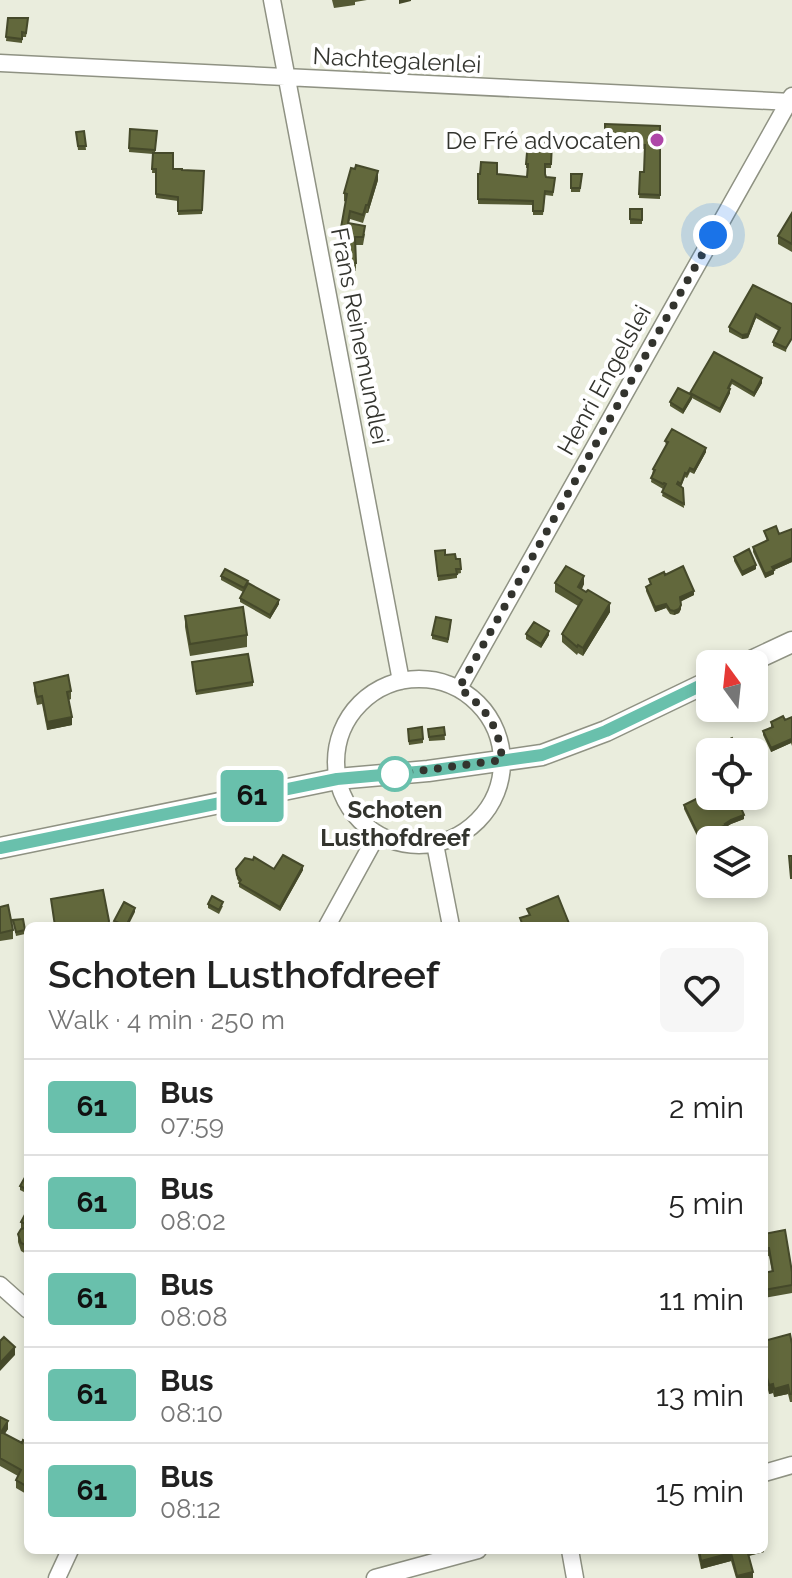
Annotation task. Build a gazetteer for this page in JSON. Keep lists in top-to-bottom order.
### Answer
{
  "streets": {
    "street": ["Nachtegalenlei", "Frans Reinemundlei", "Henri Engelslei"]
  },
  "crossings": [
    ["Nachtegalenlei", "Frans Reinemundlei"],
    ["Nachtegalenlei", "Henri Engelslei"]
  ],
  "places": ["De Fré advocaten", "Schoten Lusthofdreef"],
  "lines": ["bus line 61"],
  "north": "top",
  "page": {
    "on_map": "61",
    "heading": ["Schoten Lusthofdreef", "Walk · 4 min · 250 m"],
    "list": [
      {
        "mark": "61",
        "name": "Bus",
        "note": "07:59",
        "value": "2 min"
      },
      {
        "mark": "61",
        "name": "Bus",
        "note": "08:02",
        "value": "5 min"
      },
      {
        "mark": "61",
        "name": "Bus",
        "note": "08:08",
        "value": "11 min"
      },
      {
        "mark": "61",
        "name": "Bus",
        "note": "08:10",
        "value": "13 min"
      },
      {
        "mark": "61",
        "name": "Bus",
        "note": "08:12",
        "value": "15 min"
      }
    ]
  }
}
